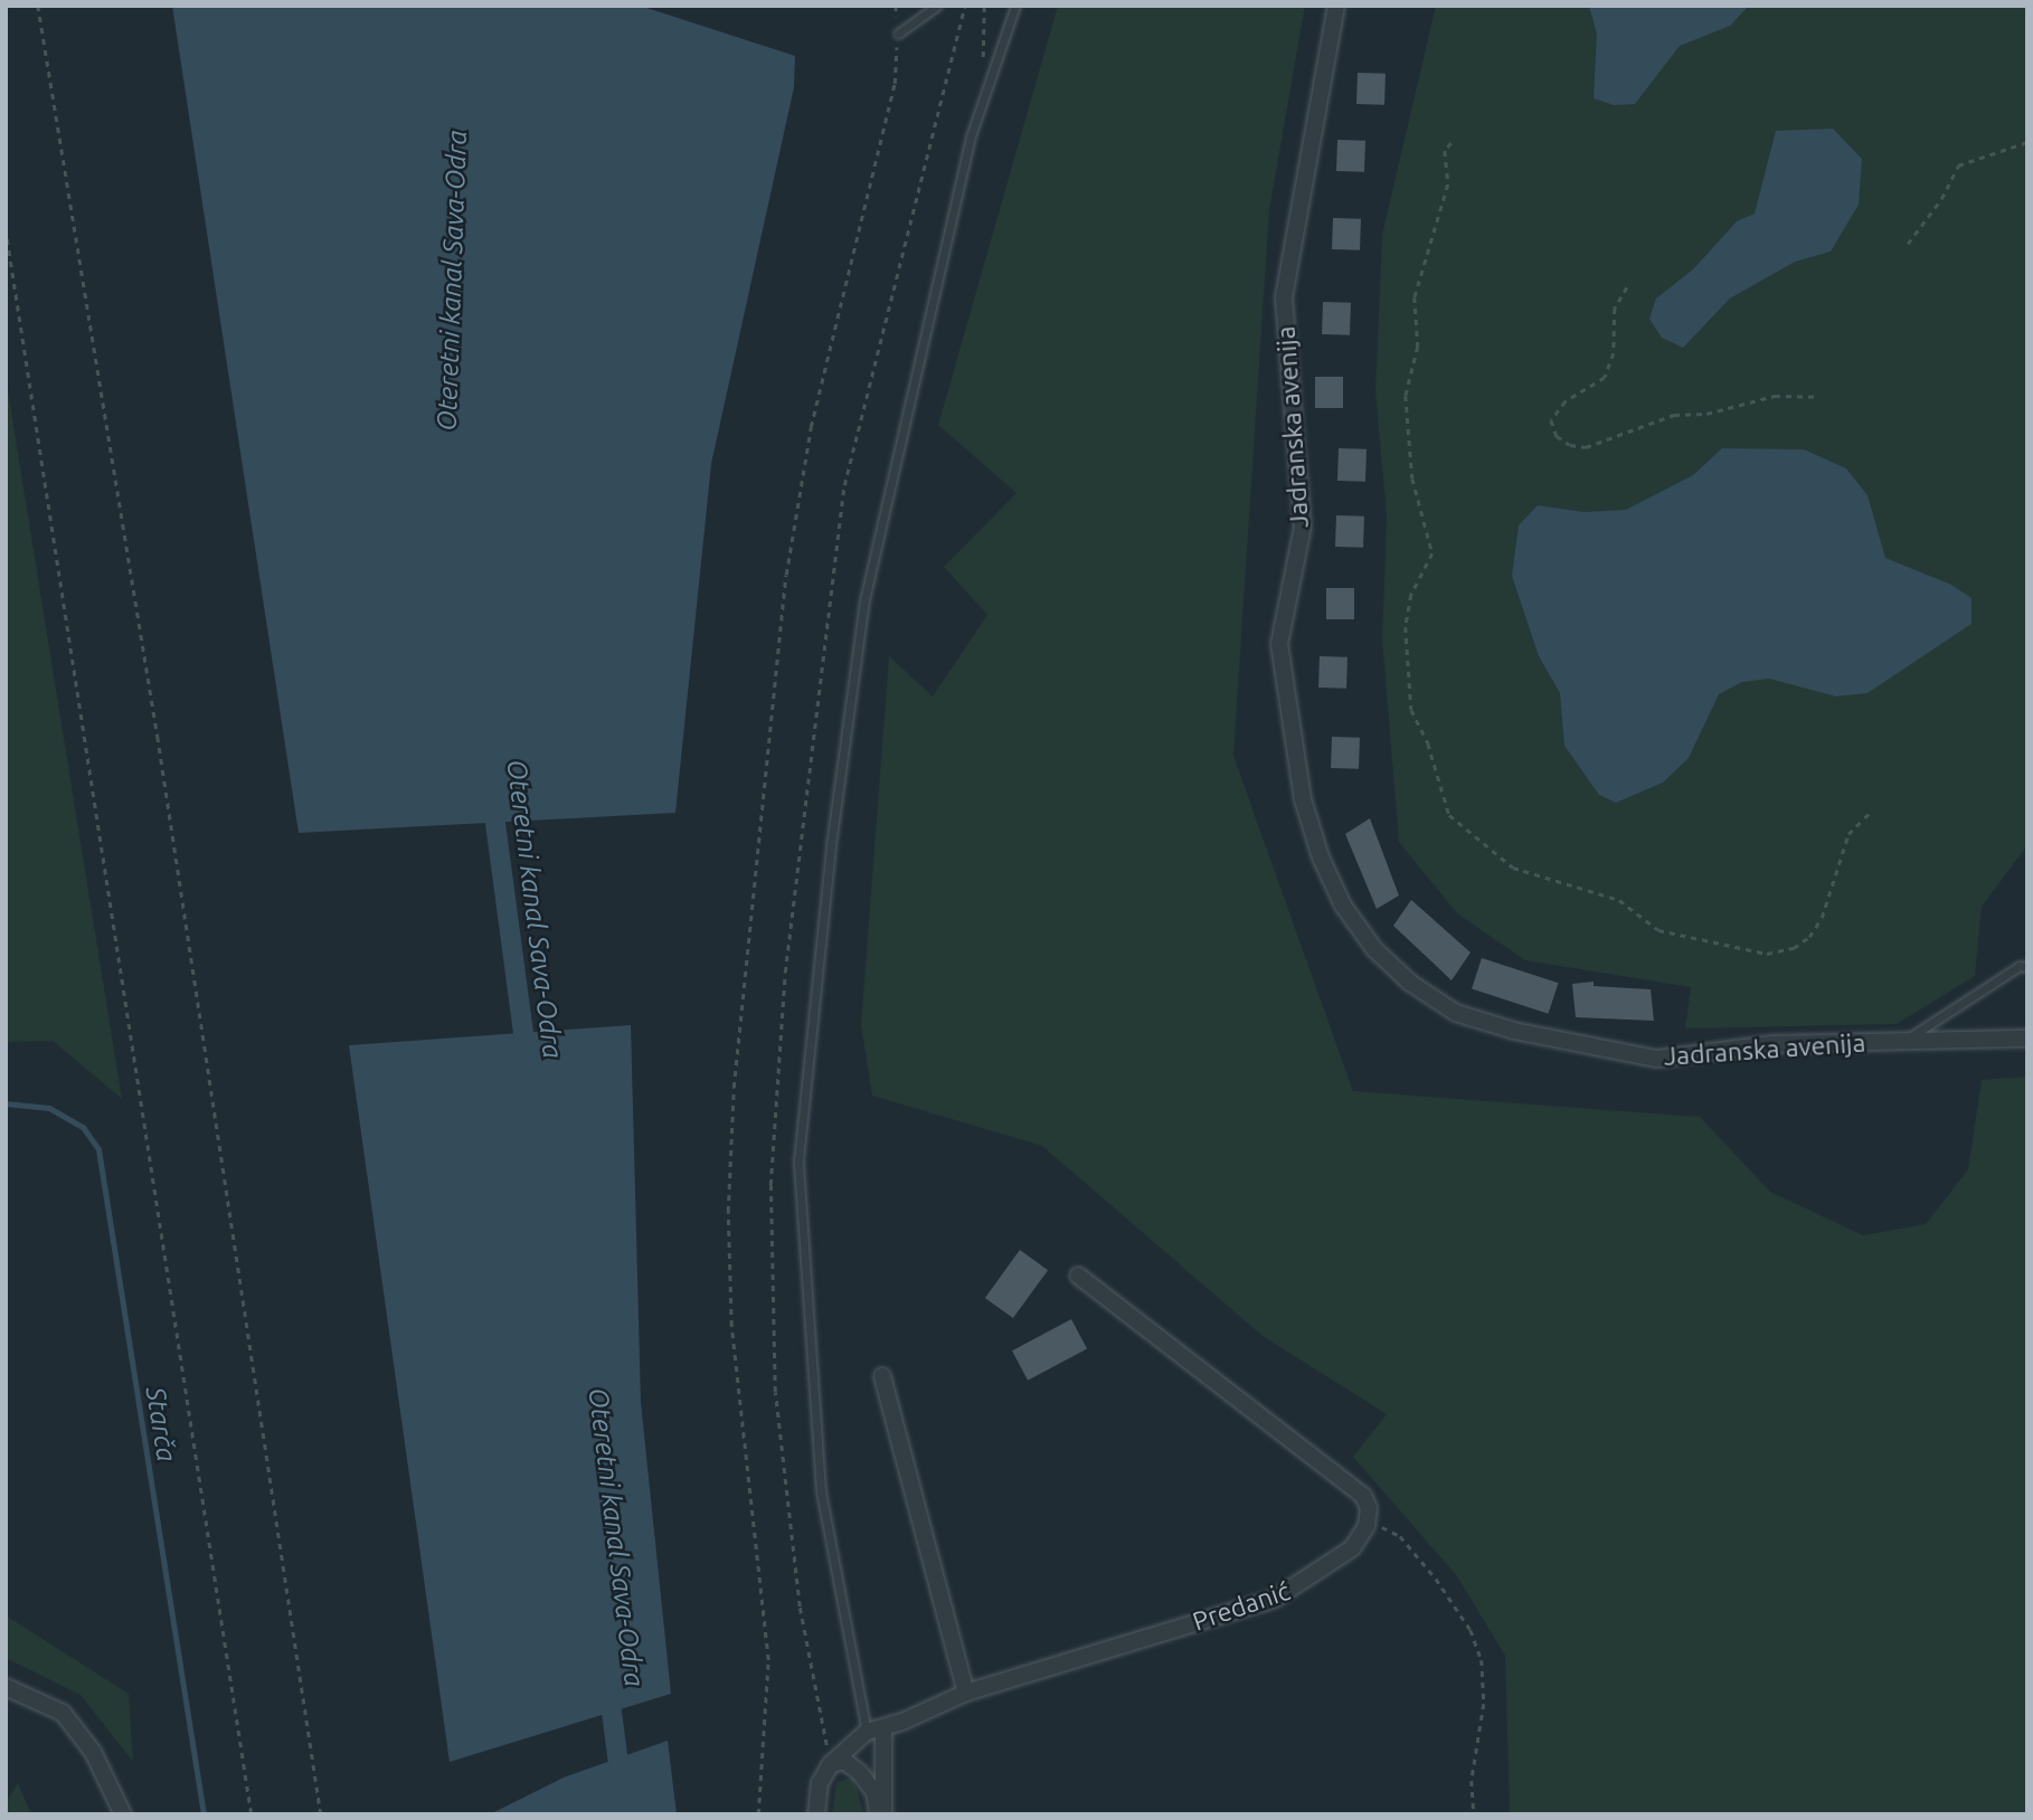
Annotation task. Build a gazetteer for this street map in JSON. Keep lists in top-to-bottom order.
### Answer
{
  "streets": {
    "street": ["Jadranska avenija", "Predanić"]
  },
  "water": ["Oteretni kanal Sava-Odra", "Starča"]
}
